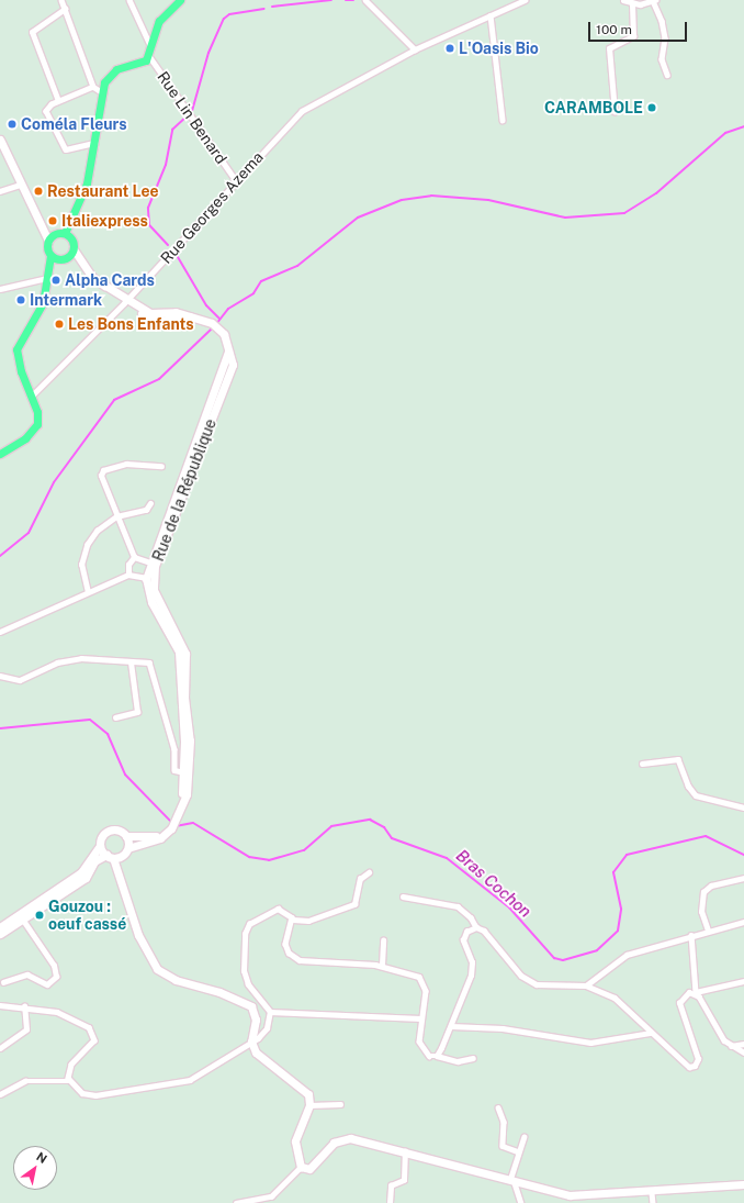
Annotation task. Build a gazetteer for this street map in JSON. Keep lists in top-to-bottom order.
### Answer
{
  "streets": {
    "street": ["Rue Lin Benard", "Rue Georges Azema", "Rue de la République"]
  },
  "crossings": [
    ["Rue Lin Benard", "Rue Georges Azema"],
    ["Rue Georges Azema", "Rue de la République"]
  ],
  "water": ["Bras Cochon"],
  "places": [
    "L'Oasis Bio",
    "CARAMBOLE",
    "Coméla Fleurs",
    "Restaurant Lee",
    "Italiexpress",
    "Alpha Cards",
    "Intermark",
    "Les Bons Enfants",
    "Gouzou : oeuf cassé"
  ],
  "scale_bar": "100 m",
  "north": "top right"
}
